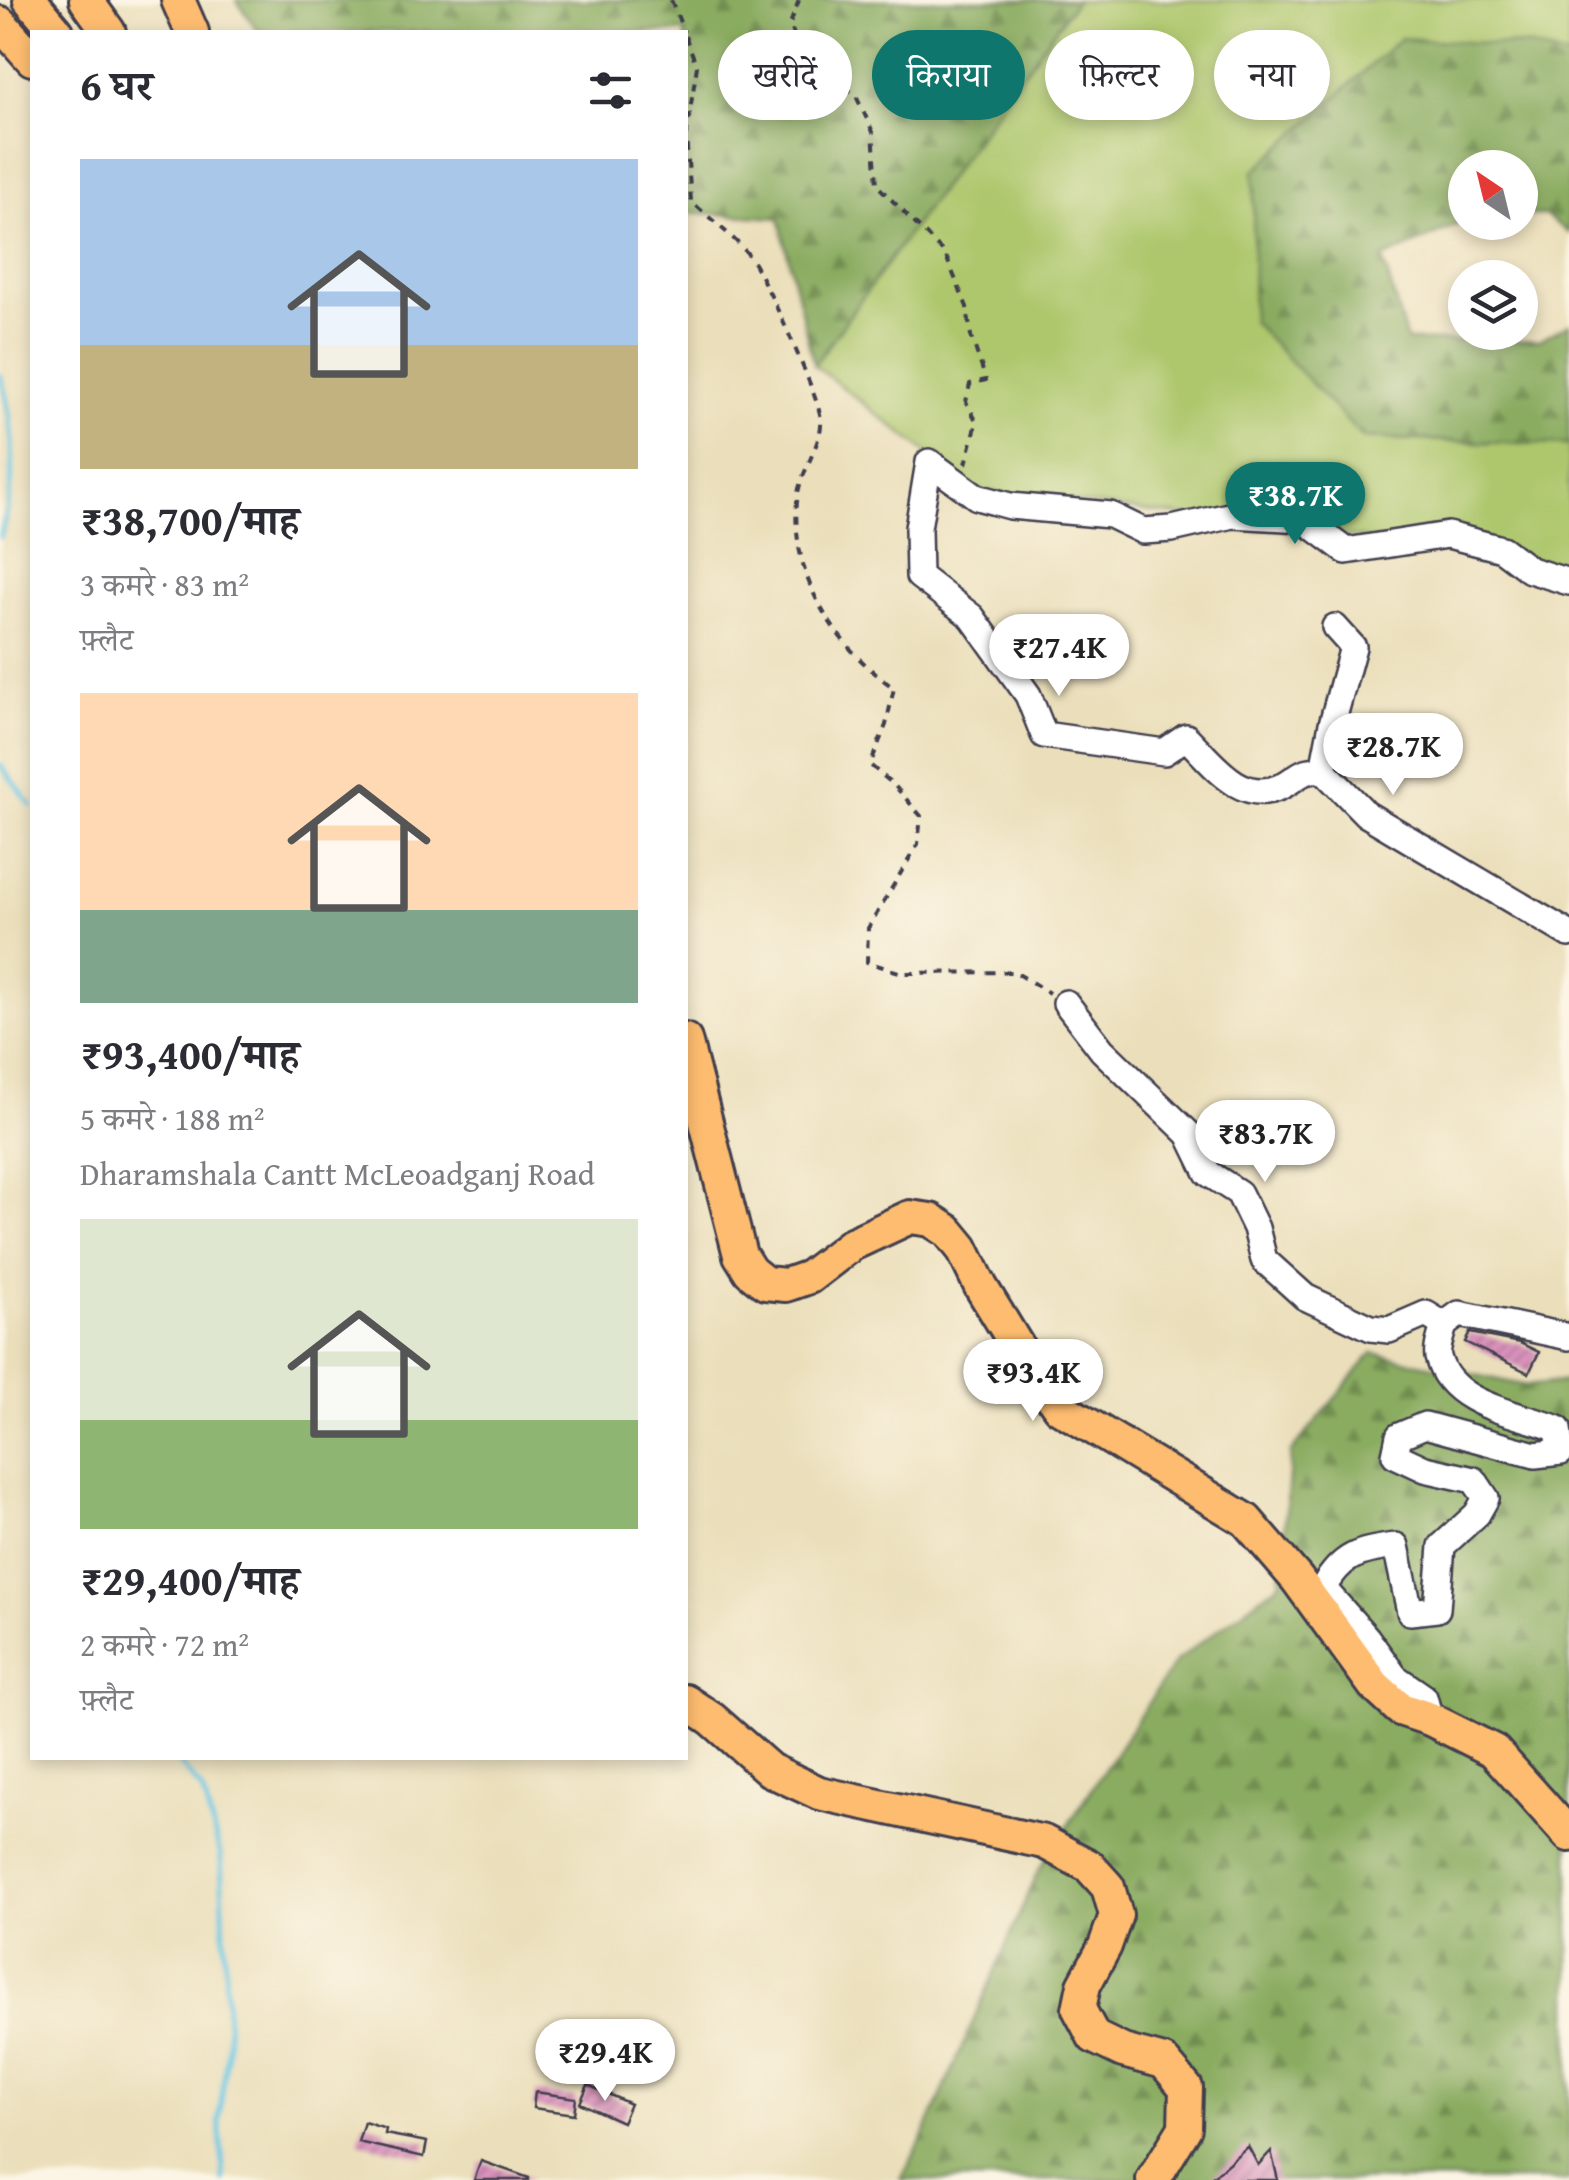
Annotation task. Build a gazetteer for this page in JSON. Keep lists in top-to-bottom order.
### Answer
{
  "north": "top left",
  "page": {
    "chip": [
      "खरीदें",
      "किराया",
      "फ़िल्टर",
      "नया"
    ],
    "heading": "6 घर",
    "list": [
      {
        "name": "₹38,700/माह",
        "note": "3 कमरे · 83 m² · फ़्लैट"
      },
      {
        "name": "₹93,400/माह",
        "note": "5 कमरे · 188 m² · Dharamshala Cantt McLeoadganj Road"
      },
      {
        "name": "₹29,400/माह",
        "note": "2 कमरे · 72 m² · फ़्लैट"
      }
    ],
    "price": [
      "₹38.7K",
      "₹27.4K",
      "₹28.7K",
      "₹83.7K",
      "₹93.4K",
      "₹29.4K"
    ]
  }
}
